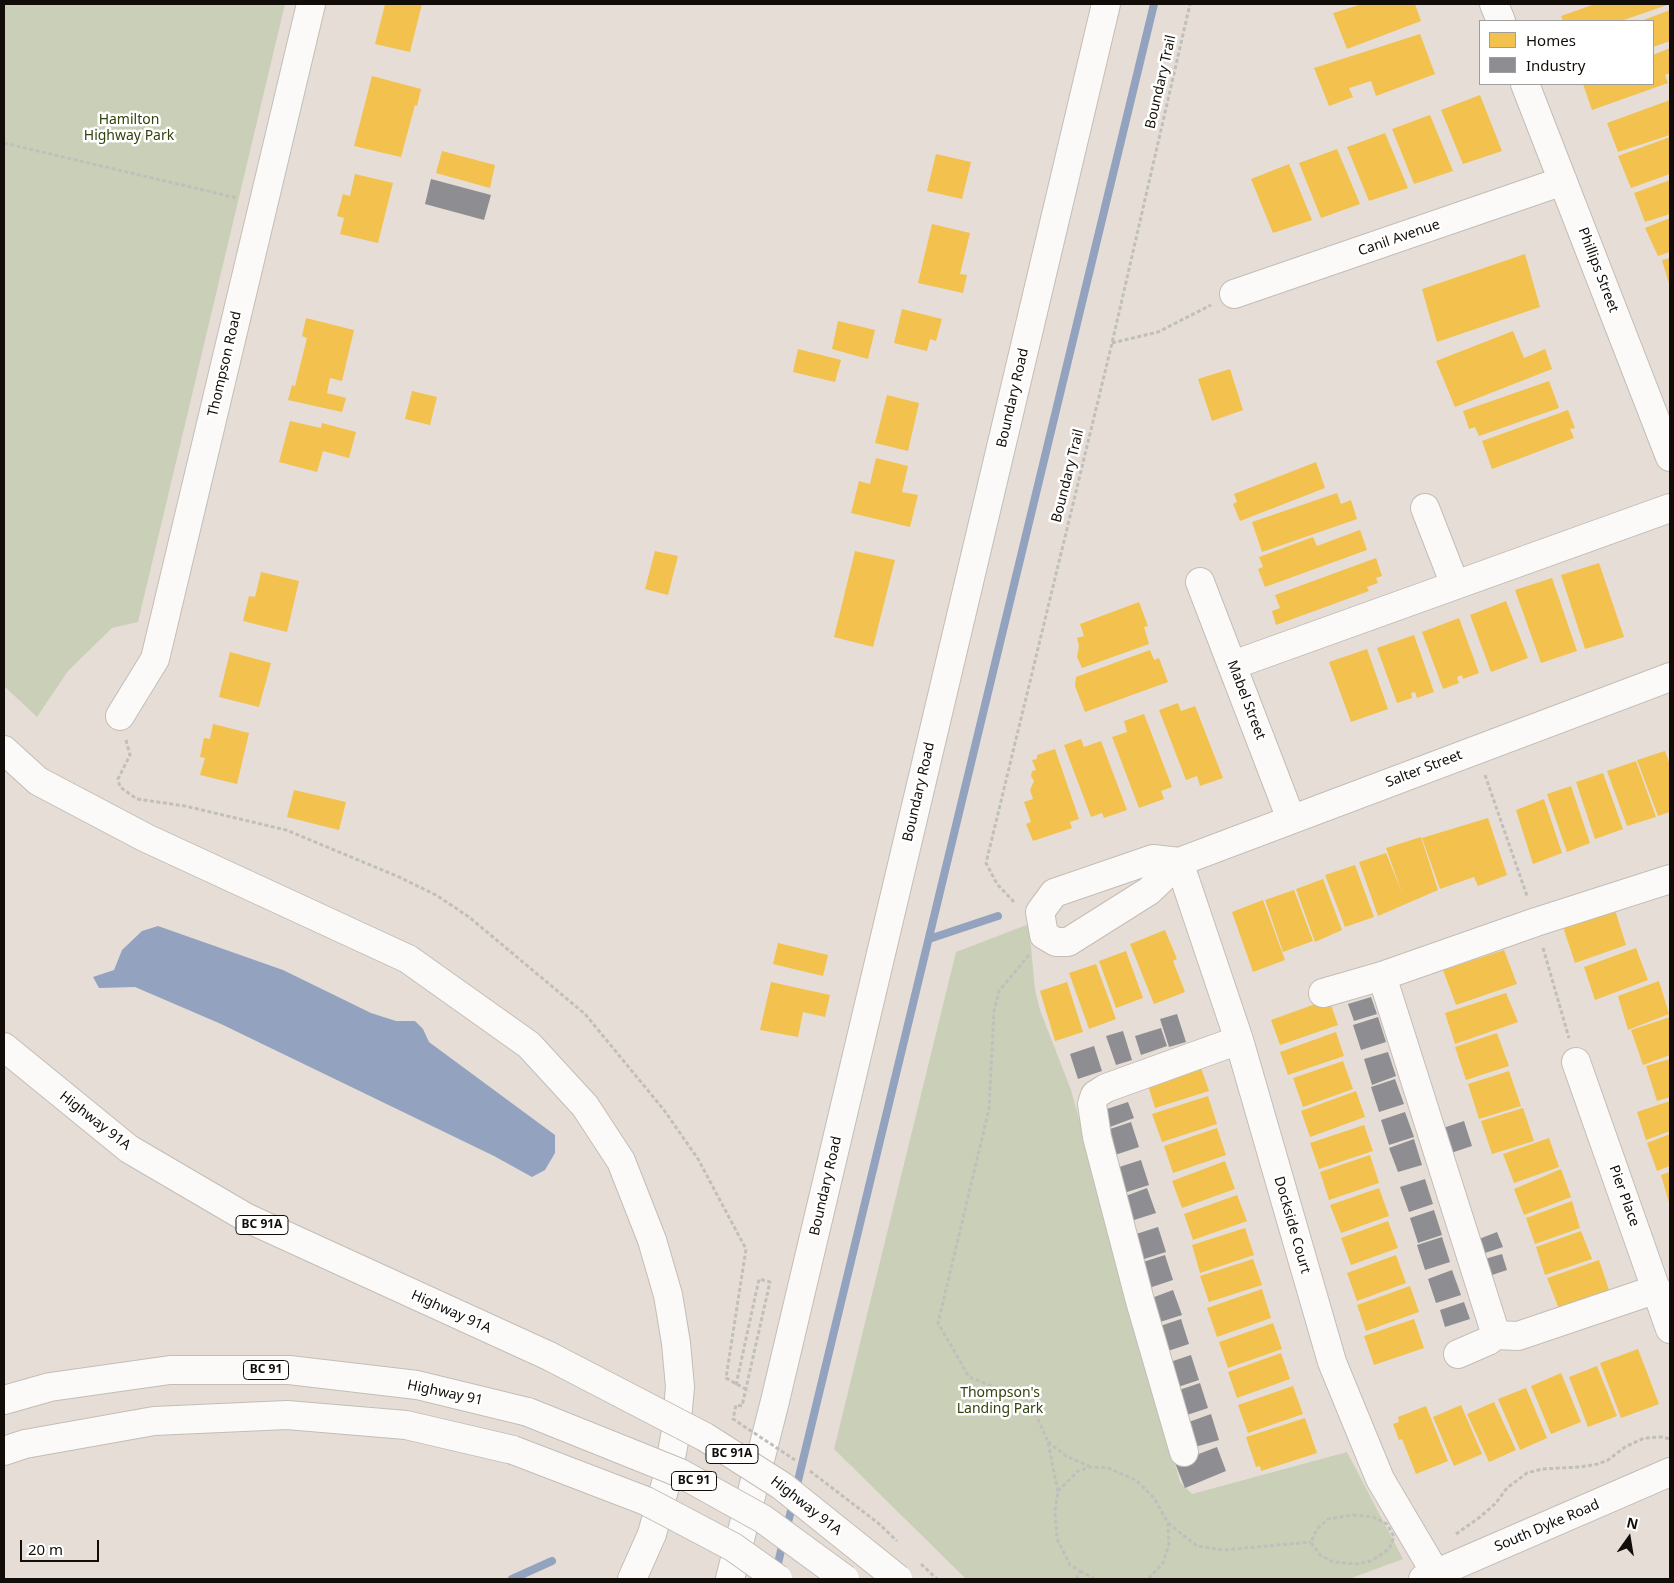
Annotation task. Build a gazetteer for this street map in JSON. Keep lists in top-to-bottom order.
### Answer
{
  "streets": {
    "main road": [
      "Canil Avenue",
      "Phillips Street",
      "Thompson Road",
      "Boundary Road",
      "Mabel Street",
      "Salter Street",
      "Highway 91A",
      "Pier Place",
      "BC 91A",
      "Dockside Court",
      "BC 91",
      "Highway 91",
      "South Dyke Road"
    ],
    "path": ["Boundary Trail"]
  },
  "crossings": [
    ["Boundary Trail", "Salter Street"],
    ["Canil Avenue", "Phillips Street"],
    ["Mabel Street", "Salter Street"],
    ["Salter Street", "Dockside Court"],
    ["Dockside Court", "South Dyke Road"]
  ],
  "parks": ["Hamilton Highway Park", "Thompson's Landing Park"],
  "legend": ["Homes", "Industry"],
  "scale_bar": "20 m",
  "north": "top"
}
